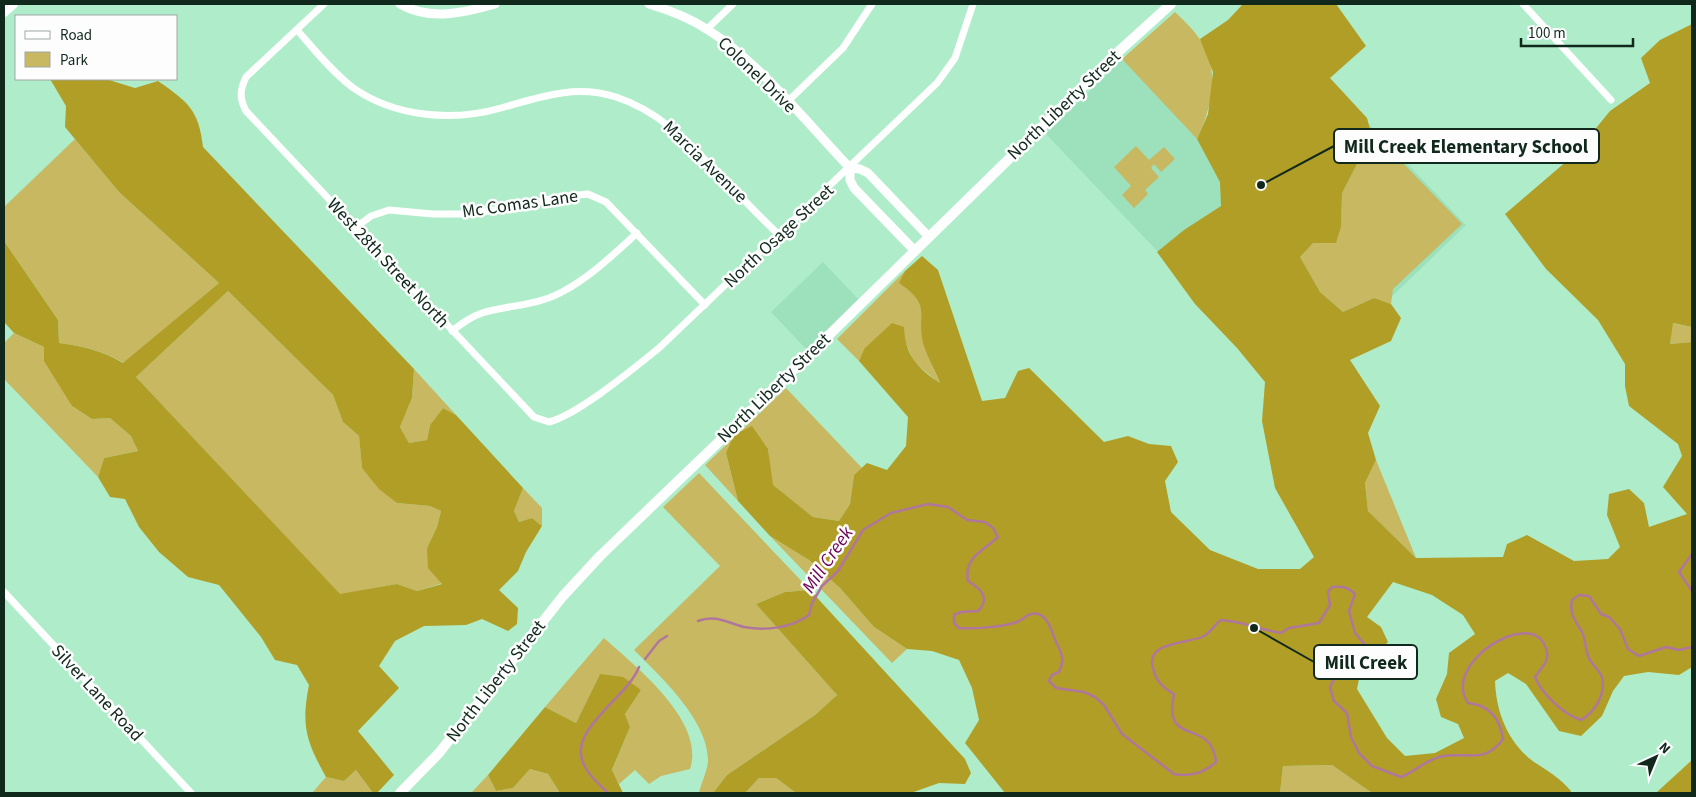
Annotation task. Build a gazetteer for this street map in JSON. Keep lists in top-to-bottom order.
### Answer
{
  "streets": {
    "main road": ["North Liberty Street"],
    "street": [
      "Colonel Drive",
      "Marcia Avenue",
      "Mc Comas Lane",
      "North Osage Street",
      "West 28th Street North",
      "Silver Lane Road"
    ]
  },
  "crossings": [
    ["Colonel Drive", "North Liberty Street"],
    ["Colonel Drive", "North Osage Street"],
    ["Marcia Avenue", "North Osage Street"],
    ["Marcia Avenue", "West 28th Street North"],
    ["Mc Comas Lane", "North Osage Street"],
    ["Mc Comas Lane", "West 28th Street North"],
    ["North Osage Street", "West 28th Street North"]
  ],
  "water": ["Mill Creek"],
  "places": ["Mill Creek Elementary School", "Mill Creek"],
  "legend": ["Road", "Park"],
  "scale_bar": "100 m",
  "north": "top right"
}
